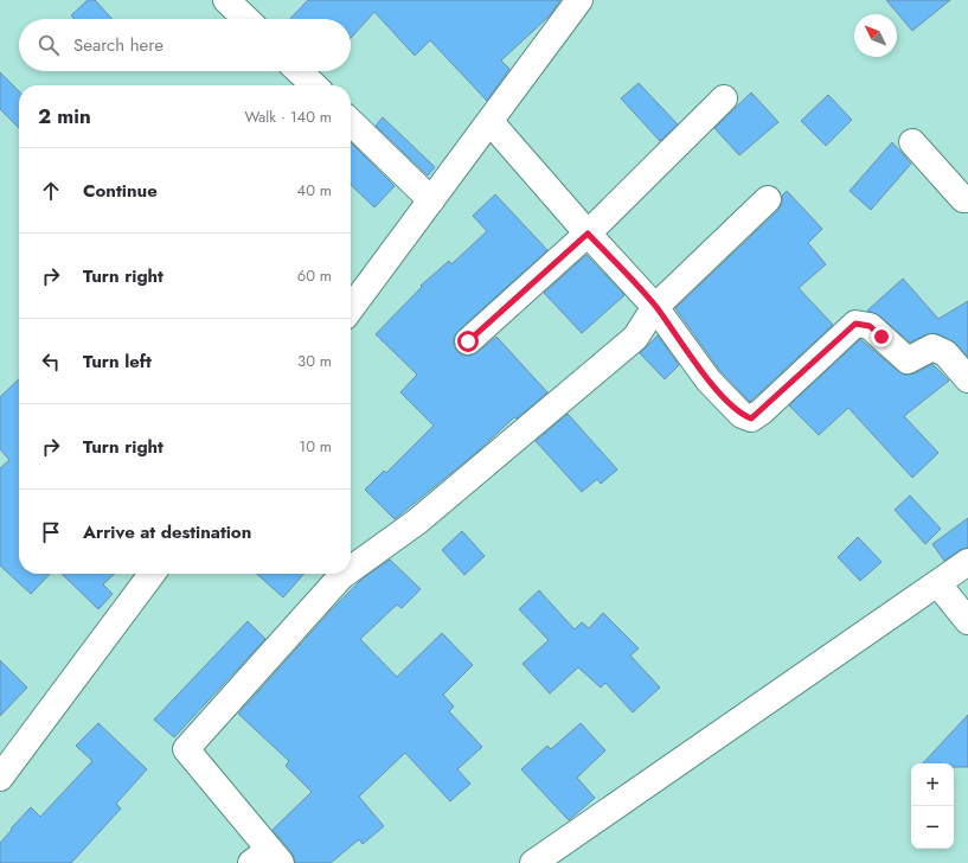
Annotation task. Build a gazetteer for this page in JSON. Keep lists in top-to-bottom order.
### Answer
{
  "north": "top left",
  "page": {
    "search": "Search here",
    "heading": ["2 min", "Walk · 140 m"],
    "list": [
      ["Continue", "40 m"],
      ["Turn right", "60 m"],
      ["Turn left", "30 m"],
      ["Turn right", "10 m"],
      "Arrive at destination"
    ],
    "map_buttons": ["+", "−"]
  }
}
